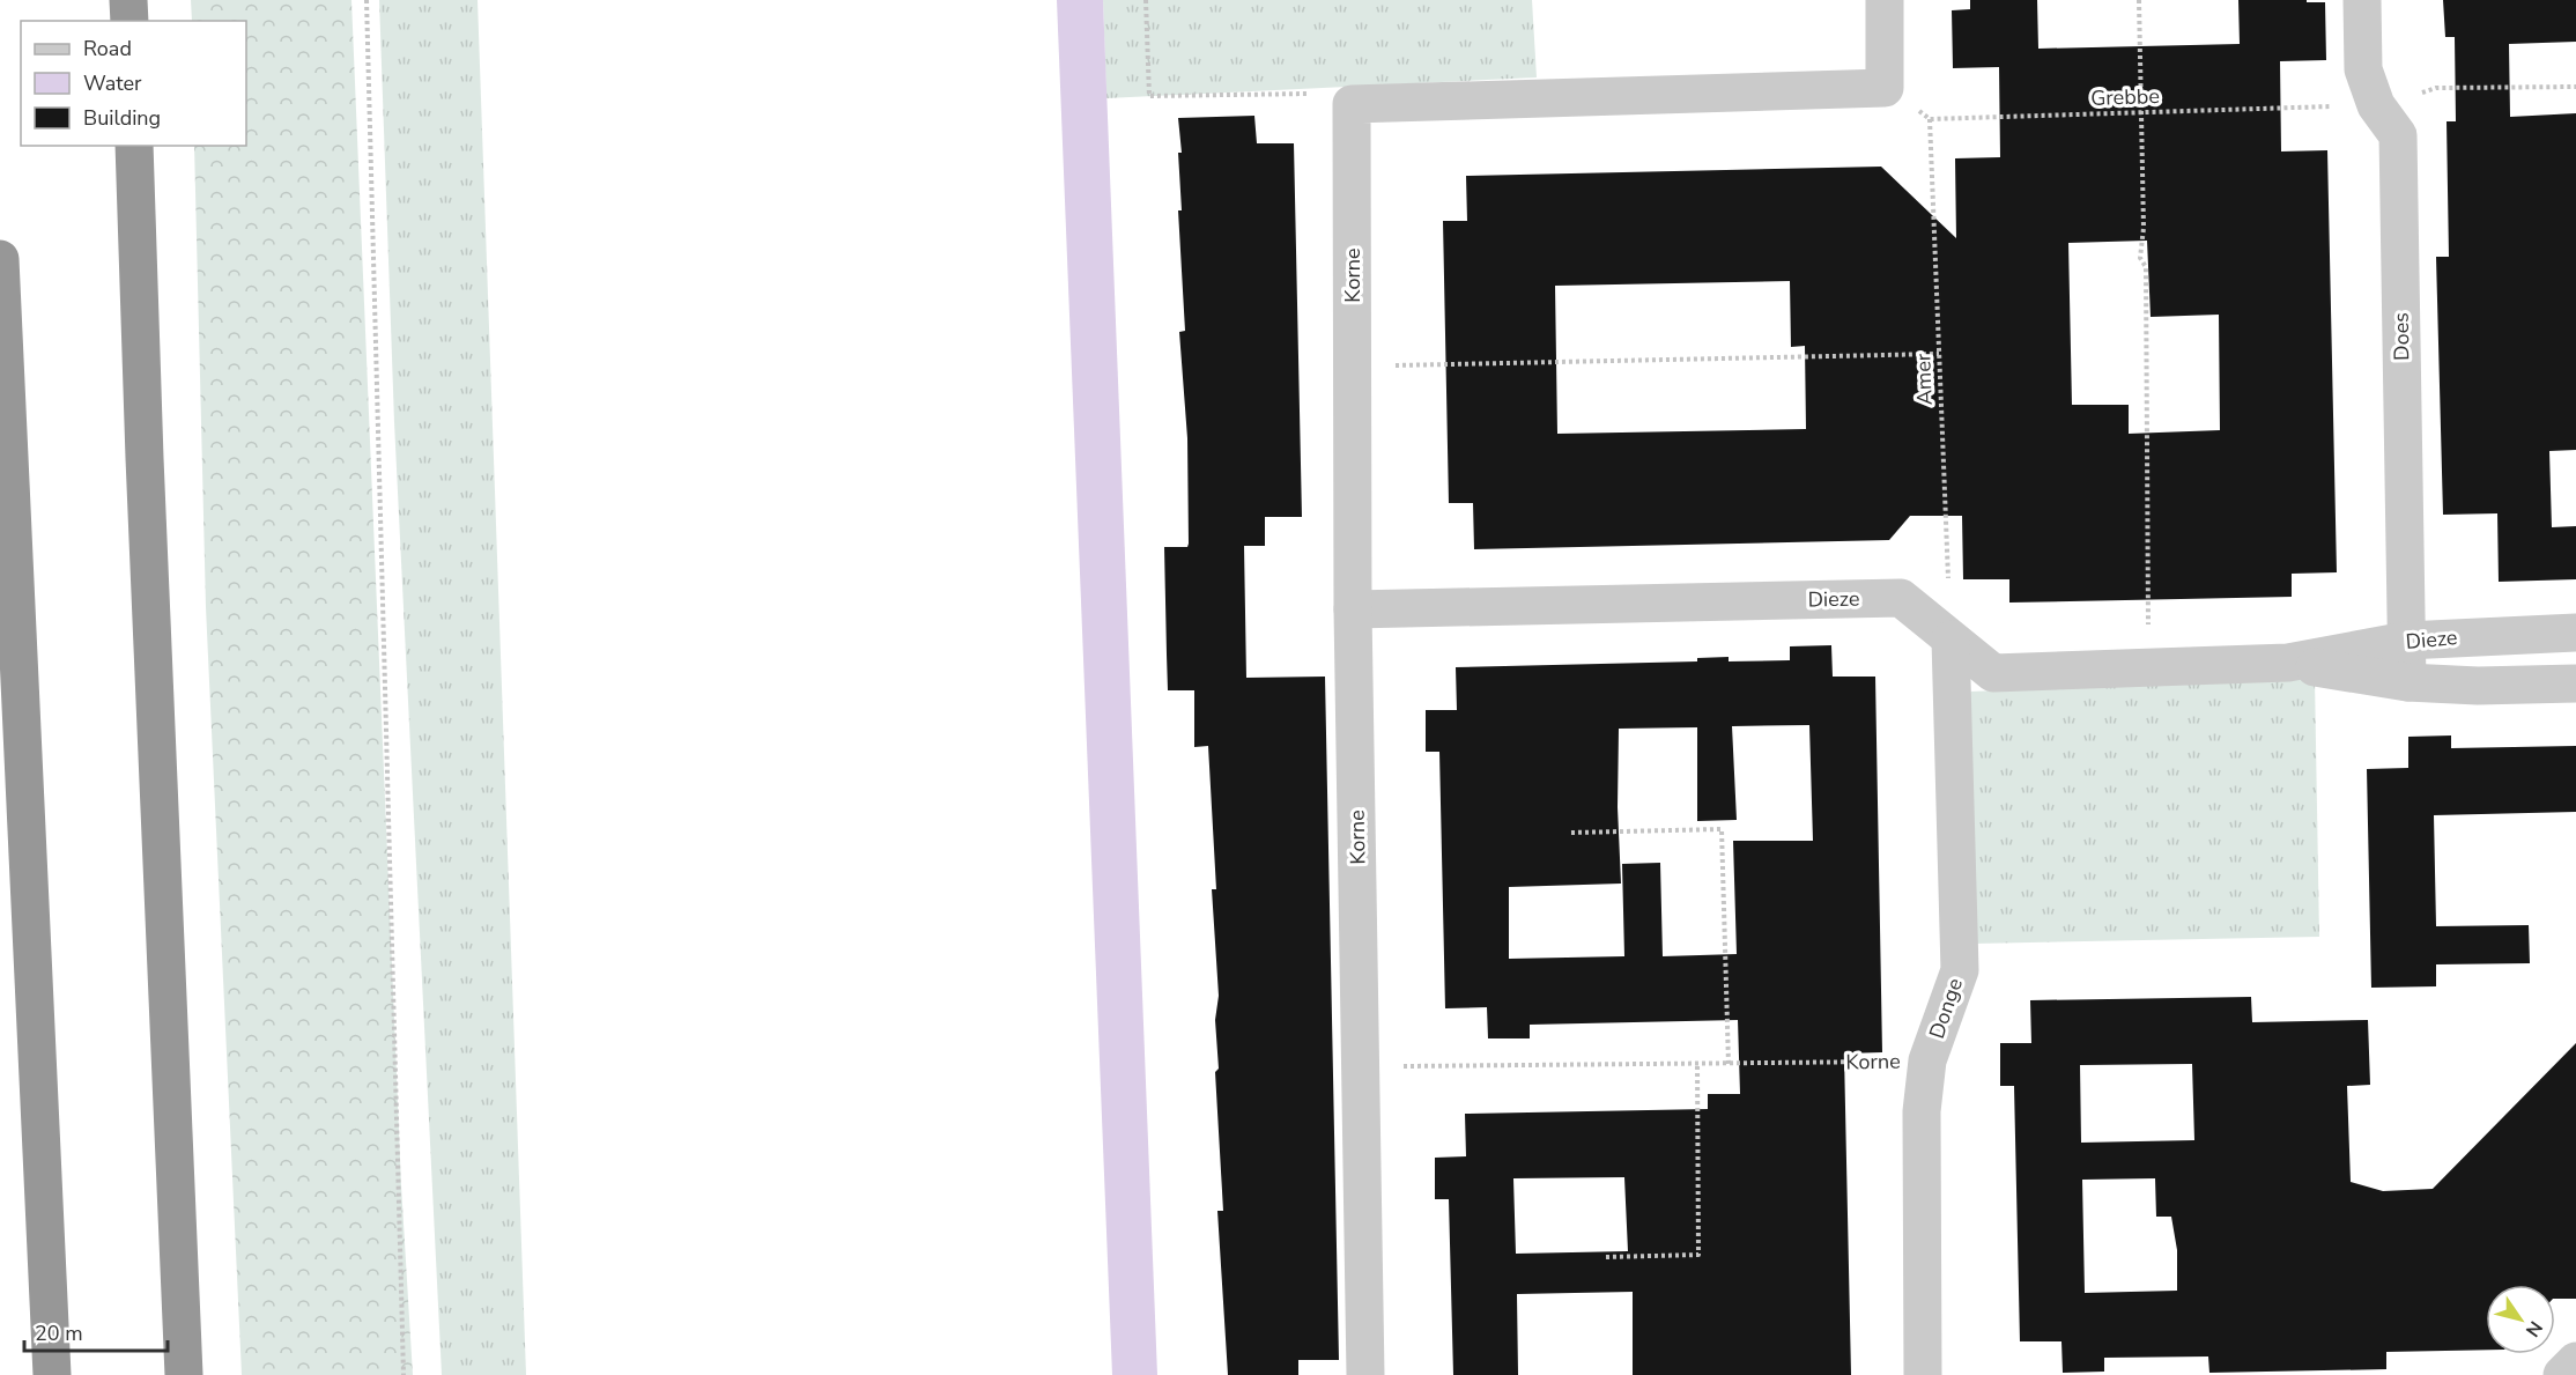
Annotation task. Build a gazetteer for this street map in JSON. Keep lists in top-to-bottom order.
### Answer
{
  "streets": {
    "street": [
      "Korne",
      "Does",
      "Dieze",
      "Donge"
    ],
    "path": ["Grebbe", "Amer"]
  },
  "crossings": [
    ["Grebbe", "Does"],
    ["Grebbe", "Amer"],
    ["Korne", "Dieze"],
    ["Korne", "Donge"],
    ["Does", "Dieze"],
    ["Amer", "Dieze"],
    ["Amer", "Donge"],
    ["Dieze", "Donge"]
  ],
  "legend": ["Road", "Water", "Building"],
  "scale_bar": "20 m",
  "north": "bottom right"
}
